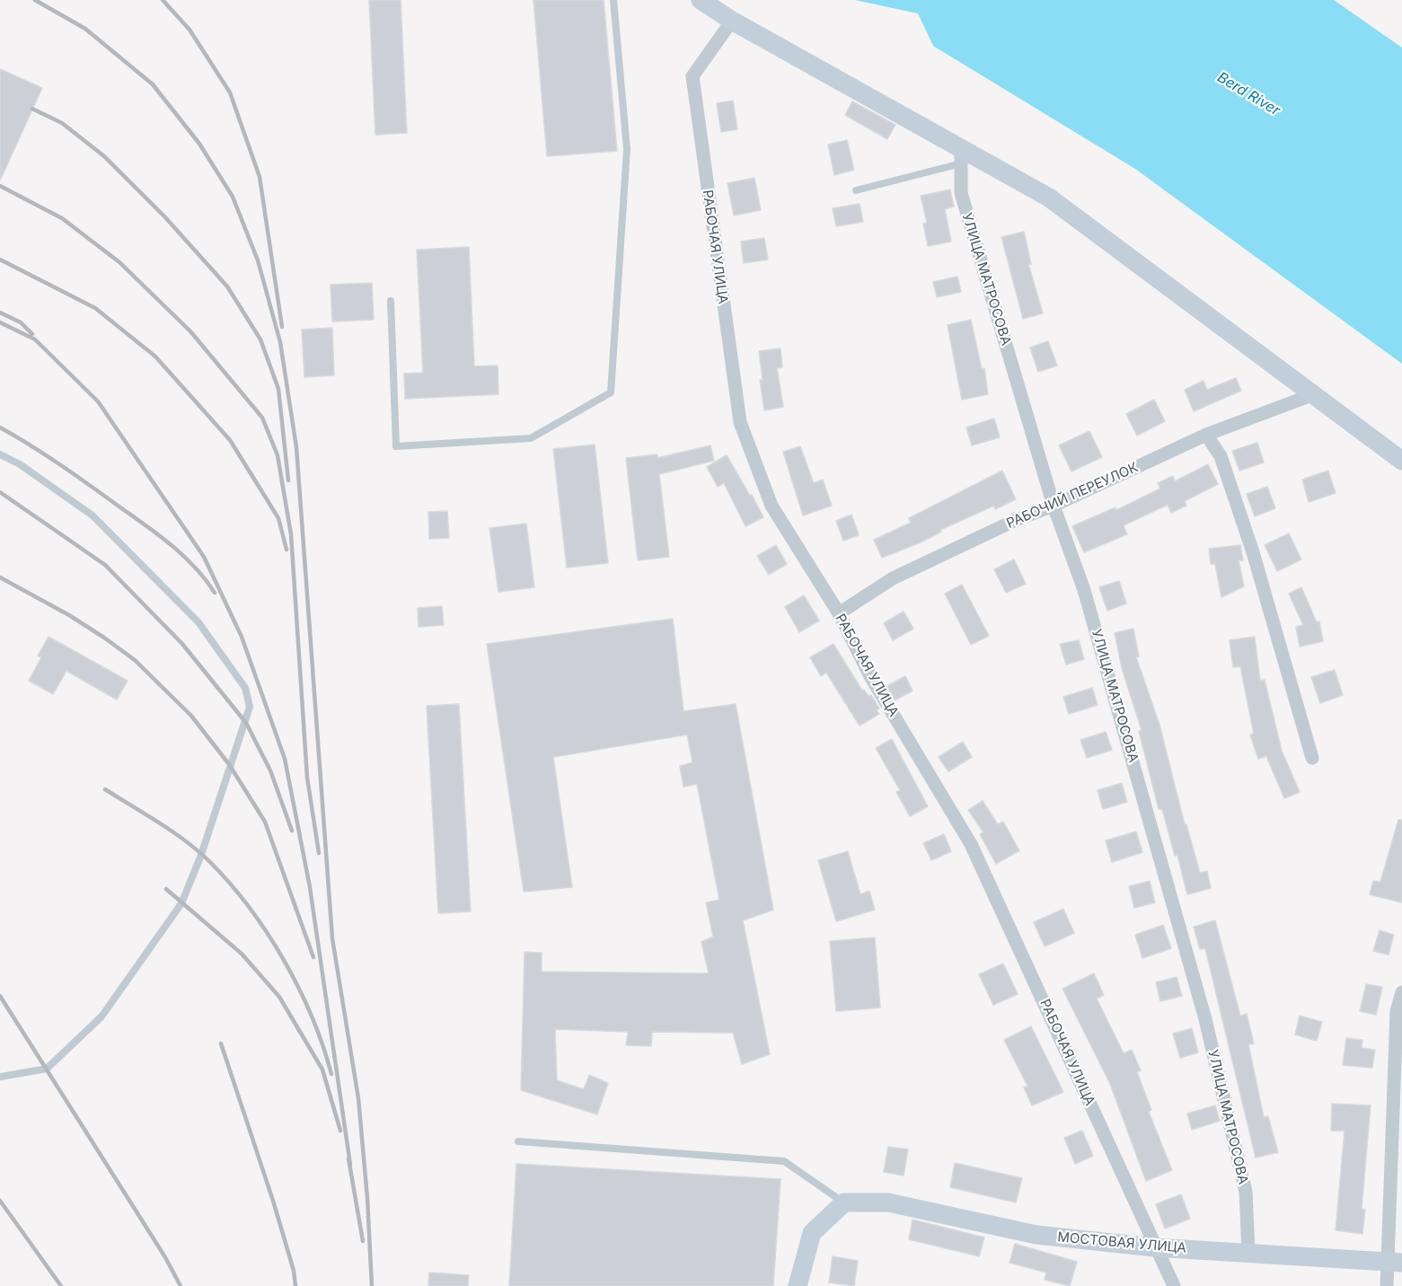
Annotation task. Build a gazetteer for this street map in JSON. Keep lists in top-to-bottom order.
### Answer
{
  "streets": {
    "street": [
      "РАБОЧАЯ УЛИЦА",
      "УЛИЦА МАТРОСОВА",
      "РАБОЧИЙ ПЕРЕУЛОК",
      "МОСТОВАЯ УЛИЦА"
    ]
  },
  "crossings": [
    ["РАБОЧАЯ УЛИЦА", "РАБОЧИЙ ПЕРЕУЛОК"],
    ["РАБОЧАЯ УЛИЦА", "МОСТОВАЯ УЛИЦА"],
    ["УЛИЦА МАТРОСОВА", "РАБОЧИЙ ПЕРЕУЛОК"],
    ["УЛИЦА МАТРОСОВА", "МОСТОВАЯ УЛИЦА"]
  ],
  "water": ["Berd River"]
}
